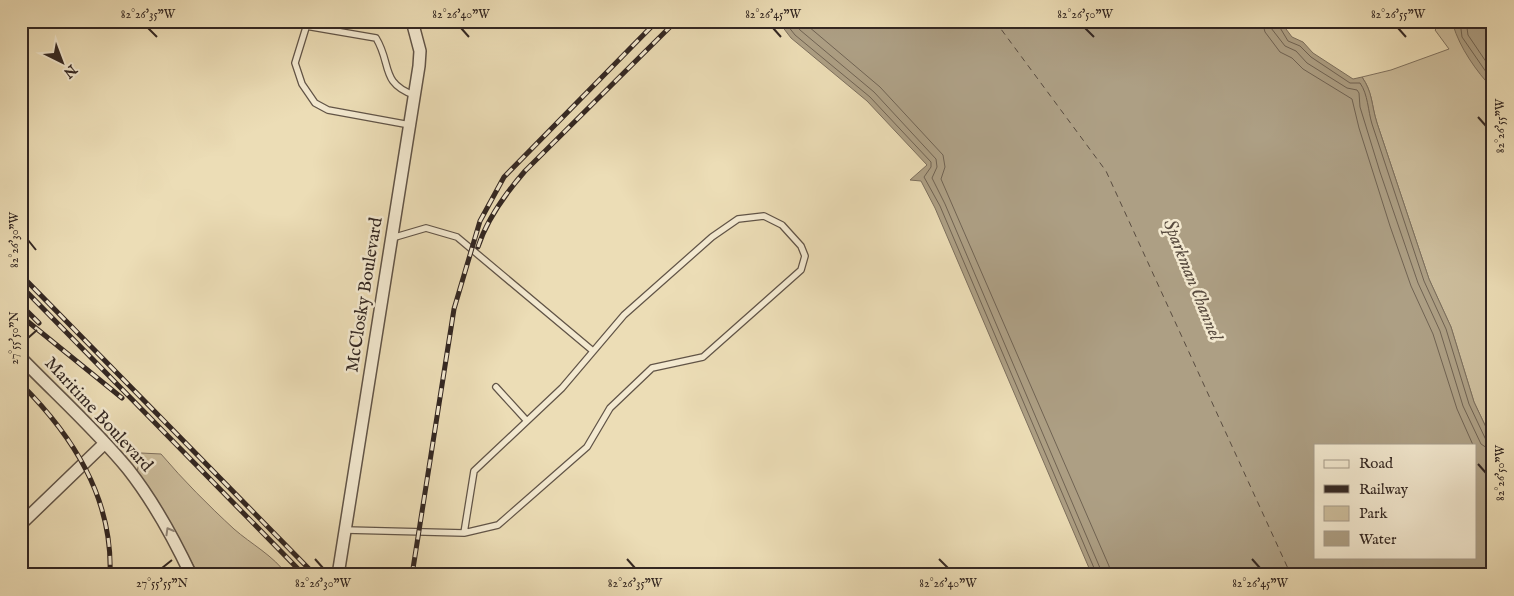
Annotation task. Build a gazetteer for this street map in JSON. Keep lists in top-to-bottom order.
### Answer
{
  "streets": {
    "street": ["McClosky Boulevard", "Maritime Boulevard"]
  },
  "one_way": ["Maritime Boulevard"],
  "water": ["Sparkman Channel"],
  "legend": [
    "Road",
    "Railway",
    "Park",
    "Water"
  ],
  "north": "bottom right",
  "coordinates": [
    "82°26'35\"W",
    "82°26'40\"W",
    "82°26'45\"W",
    "82°26'50\"W",
    "82°26'55\"W",
    "82°26'30\"W",
    "27°55'50\"N",
    "27°55'55\"N"
  ]
}
